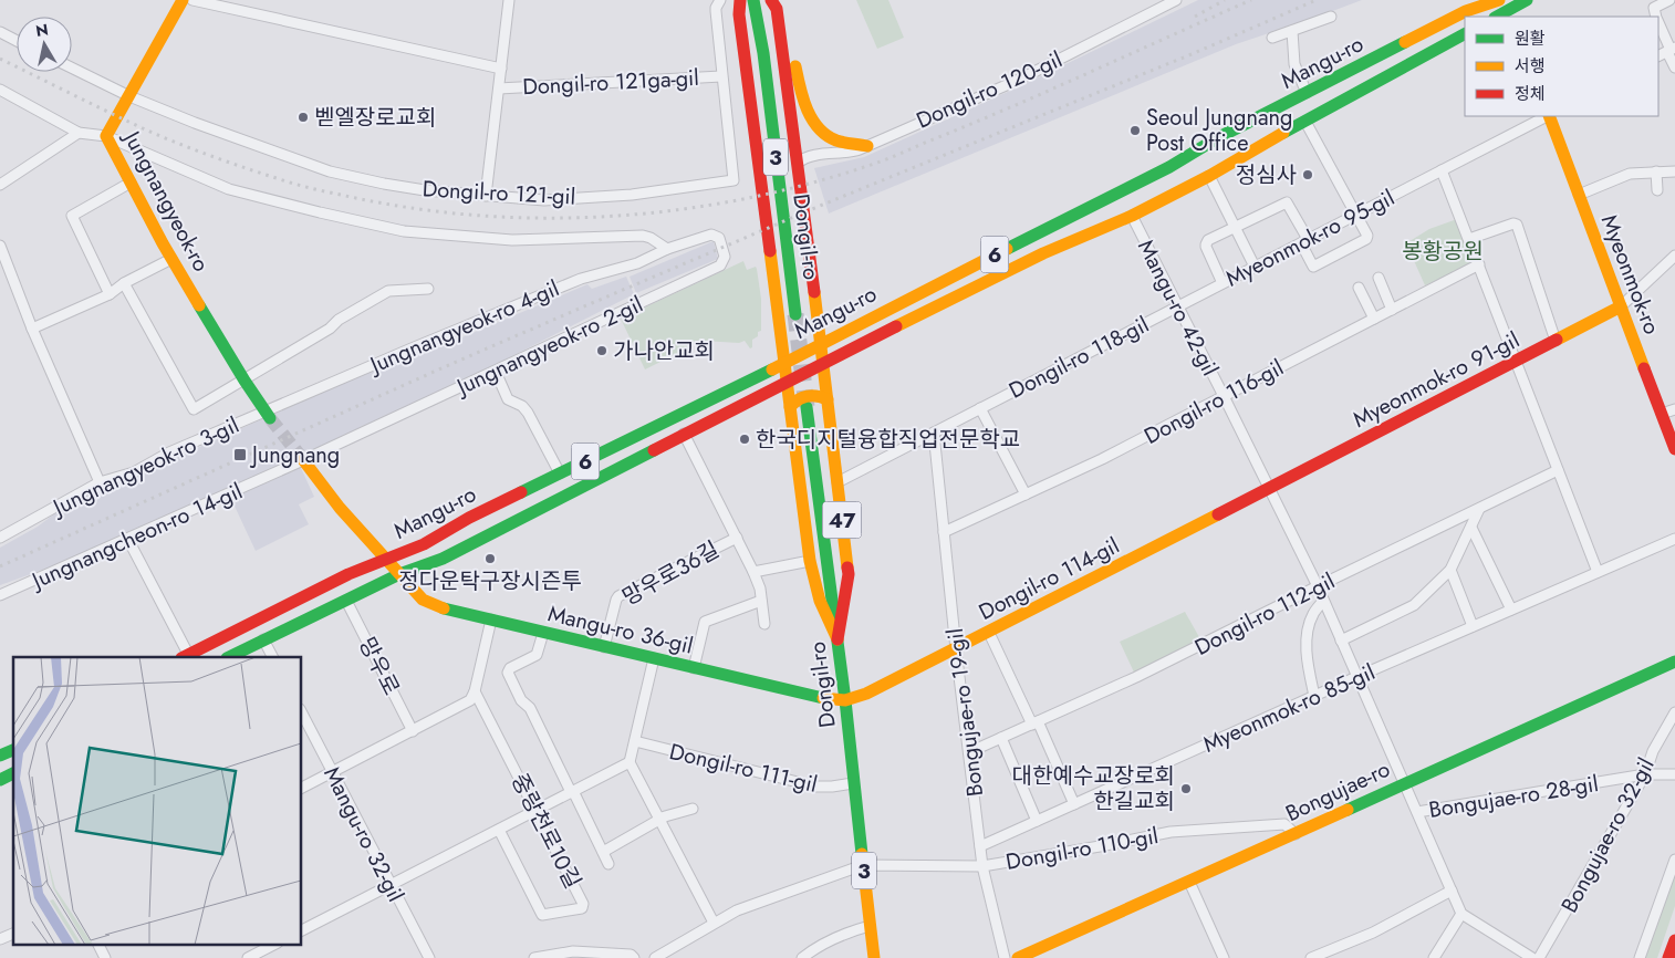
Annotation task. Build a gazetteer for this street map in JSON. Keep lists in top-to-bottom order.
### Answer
{
  "streets": {
    "main road": [
      "Mangu-ro",
      "3",
      "Jungnangyeok-ro",
      "Dongil-ro",
      "6",
      "Myeonmok-ro",
      "Myeonmok-ro 91-gil",
      "47",
      "Dongil-ro 114-gil",
      "Mangu-ro 36-gil",
      "Bongujae-ro"
    ],
    "street": [
      "Dongil-ro 121ga-gil",
      "Dongil-ro 120-gil",
      "Dongil-ro 121-gil",
      "Myeonmok-ro 95-gil",
      "Mangu-ro 42-gil",
      "Jungnangyeok-ro 4-gil",
      "Jungnangyeok-ro 2-gil",
      "Dongil-ro 118-gil",
      "Dongil-ro 116-gil",
      "Jungnangyeok-ro 3-gil",
      "Jungnangcheon-ro 14-gil",
      "망우로36길",
      "Dongil-ro 112-gil",
      "망우로",
      "Myeonmok-ro 85-gil",
      "Bongujae-ro 19-gil",
      "Dongil-ro 111-gil",
      "Bongujae-ro 28-gil",
      "중랑천로10길",
      "Mangu-ro 32-gil",
      "Bongujae-ro 32-gil",
      "Dongil-ro 110-gil"
    ]
  },
  "crossings": [
    ["Mangu-ro", "Mangu-ro 42-gil"],
    ["Mangu-ro", "47"],
    ["Mangu-ro", "Jungnangcheon-ro 14-gil"],
    ["Mangu-ro", "Mangu-ro 36-gil"],
    ["Mangu-ro", "망우로"],
    ["Dongil-ro 121ga-gil", "Dongil-ro 121-gil"],
    ["Dongil-ro 121-gil", "Jungnangyeok-ro"],
    ["Jungnangyeok-ro", "Jungnangyeok-ro 4-gil"],
    ["Jungnangyeok-ro", "Jungnangyeok-ro 3-gil"],
    ["Dongil-ro", "47"],
    ["Dongil-ro", "Dongil-ro 114-gil"],
    ["Dongil-ro", "Mangu-ro 36-gil"],
    ["Dongil-ro", "Dongil-ro 111-gil"],
    ["Dongil-ro", "Dongil-ro 110-gil"],
    ["Myeonmok-ro 95-gil", "Mangu-ro 42-gil"],
    ["Myeonmok-ro 95-gil", "Dongil-ro 118-gil"],
    ["Myeonmok-ro", "Myeonmok-ro 91-gil"],
    ["Mangu-ro 42-gil", "Dongil-ro 118-gil"],
    ["Mangu-ro 42-gil", "Myeonmok-ro 91-gil"],
    ["Mangu-ro 42-gil", "Dongil-ro 116-gil"],
    ["Mangu-ro 42-gil", "Dongil-ro 114-gil"],
    ["Mangu-ro 42-gil", "Dongil-ro 112-gil"],
    ["Mangu-ro 42-gil", "Myeonmok-ro 85-gil"],
    ["Mangu-ro 42-gil", "Bongujae-ro"],
    ["Mangu-ro 42-gil", "Bongujae-ro 28-gil"],
    ["Jungnangyeok-ro 4-gil", "Jungnangyeok-ro 2-gil"],
    ["Jungnangyeok-ro 4-gil", "Jungnangyeok-ro 3-gil"],
    ["Jungnangyeok-ro 2-gil", "Jungnangcheon-ro 14-gil"],
    ["Dongil-ro 118-gil", "47"],
    ["Dongil-ro 118-gil", "Bongujae-ro 19-gil"],
    ["Myeonmok-ro 91-gil", "Dongil-ro 114-gil"],
    ["Dongil-ro 116-gil", "Bongujae-ro 19-gil"],
    ["망우로36길", "Mangu-ro 36-gil"],
    ["Dongil-ro 114-gil", "Mangu-ro 36-gil"],
    ["Dongil-ro 114-gil", "Bongujae-ro 19-gil"],
    ["Dongil-ro 112-gil", "Bongujae-ro 19-gil"],
    ["Myeonmok-ro 85-gil", "Bongujae-ro 19-gil"],
    ["Bongujae-ro 19-gil", "Dongil-ro 110-gil"],
    ["Bongujae-ro", "Dongil-ro 110-gil"],
    ["Bongujae-ro 28-gil", "Bongujae-ro 32-gil"]
  ],
  "parks": ["봉황공원"],
  "places": {
    "other": [
      "벧엘장로교회",
      "Seoul Jungnang Post Office",
      "정심사",
      "가나안교회",
      "한국디지털융합직업전문학교",
      "정다운탁구장시즌투",
      "대한예수교장로회 한길교회"
    ],
    "transit": ["Jungnang"]
  },
  "legend": ["원활", "서행", "정체"],
  "north": "top"
}
